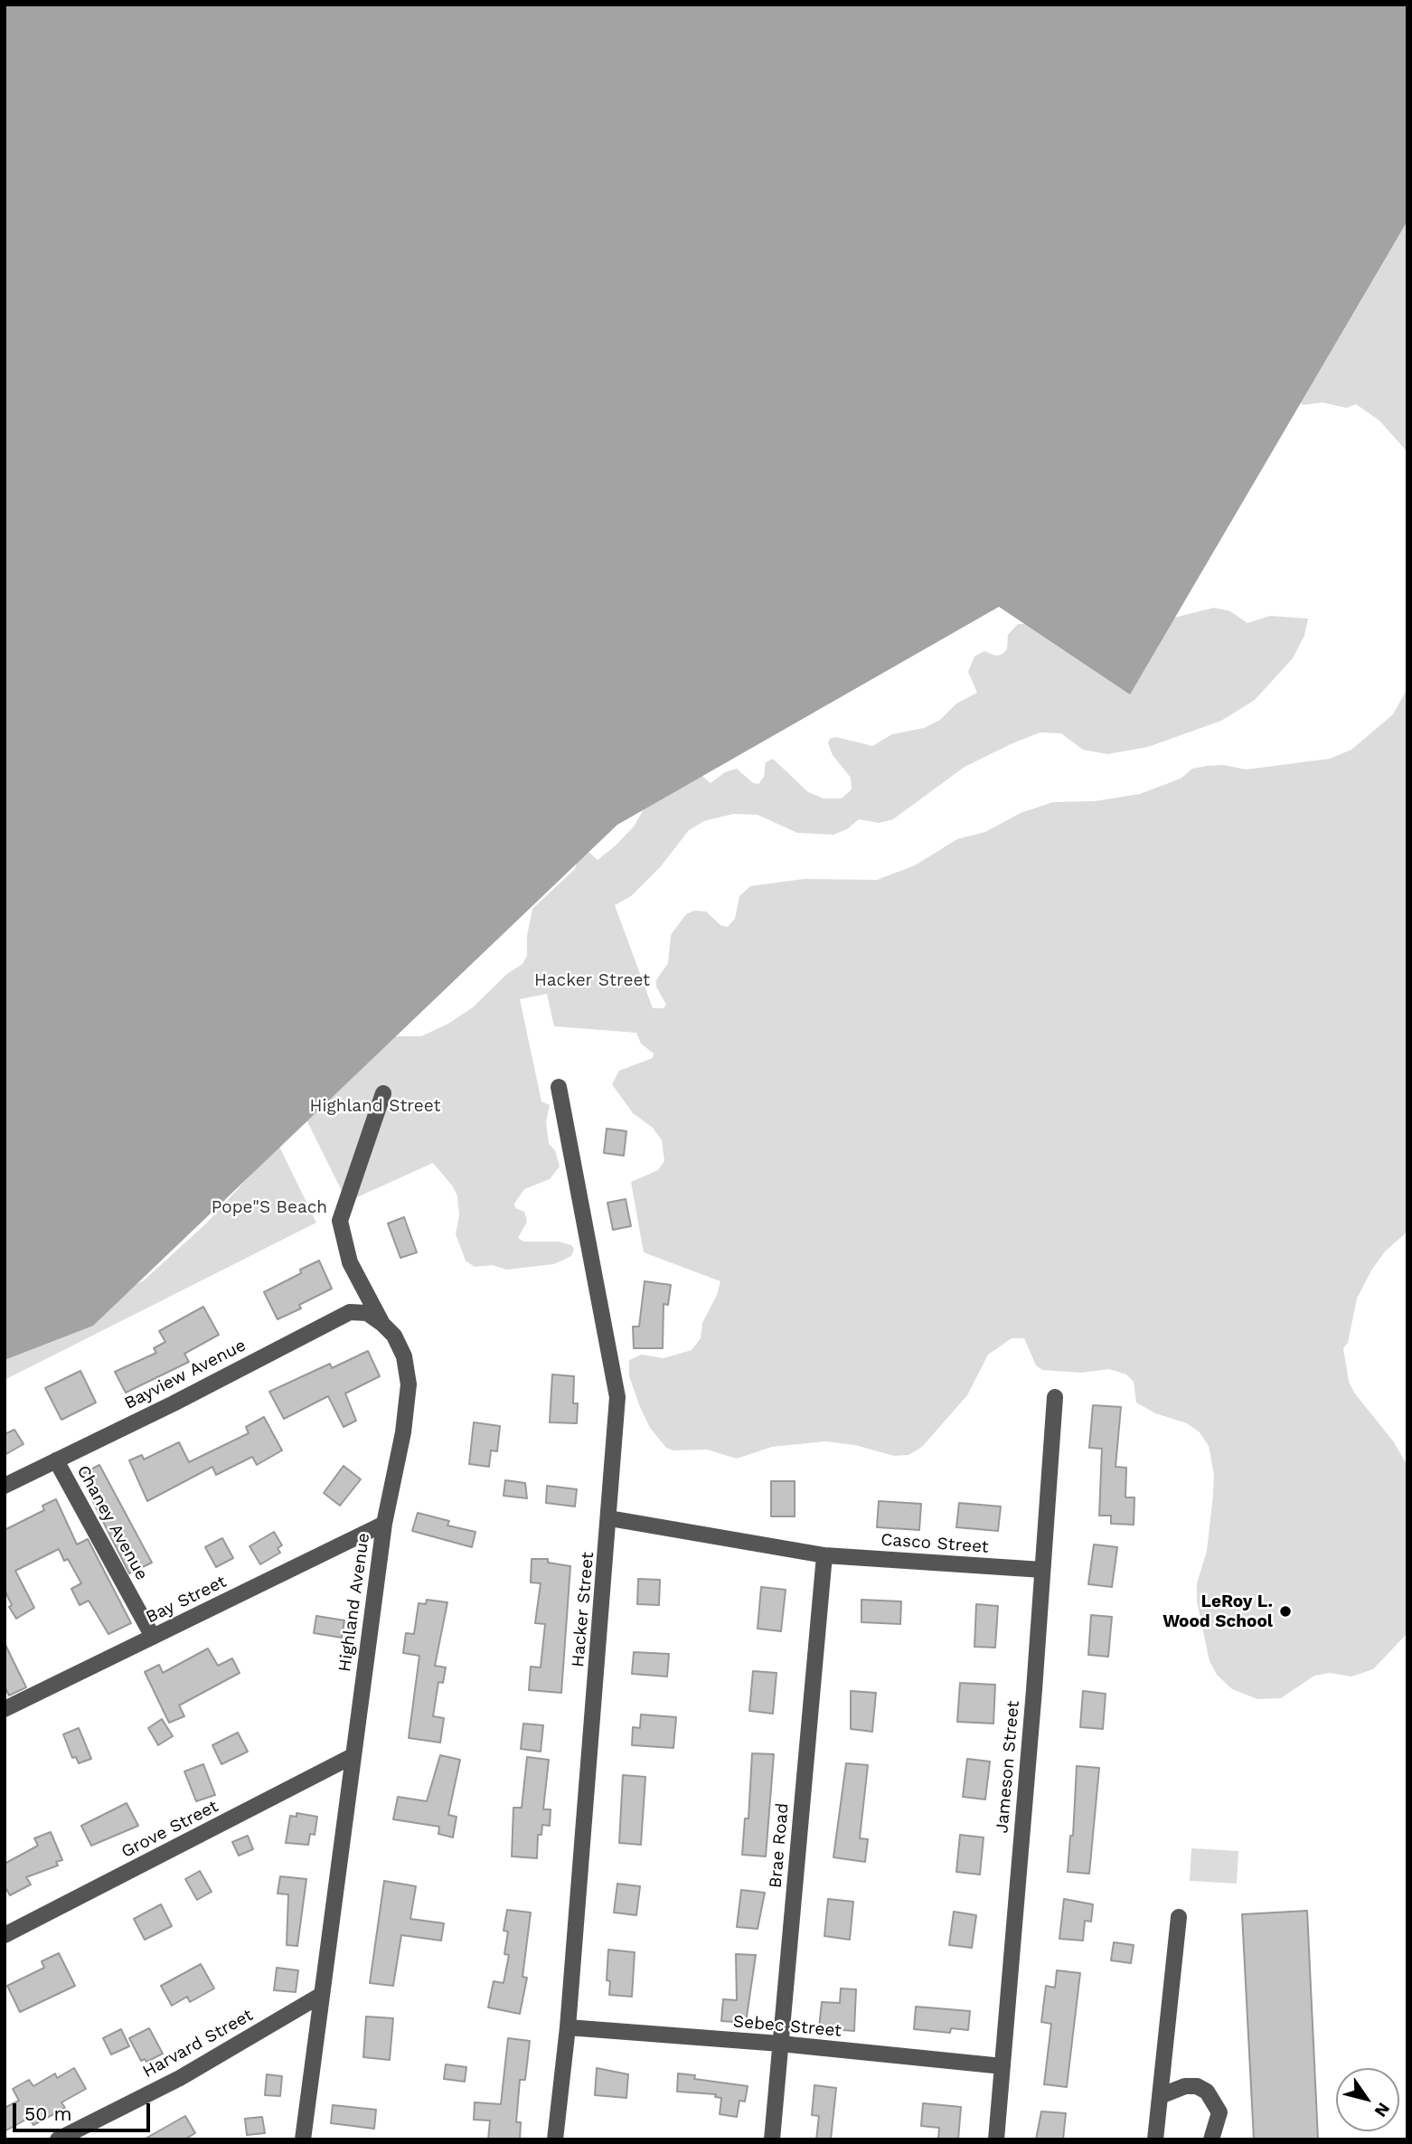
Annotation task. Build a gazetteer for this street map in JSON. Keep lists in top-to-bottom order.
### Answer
{
  "streets": {
    "street": [
      "Bayview Avenue",
      "Chaney Avenue",
      "Casco Street",
      "Bay Street",
      "Highland Avenue",
      "Hacker Street",
      "Jameson Street",
      "Grove Street",
      "Brae Road",
      "Sebec Street",
      "Harvard Street"
    ]
  },
  "crossings": [
    ["Bayview Avenue", "Chaney Avenue"],
    ["Bayview Avenue", "Highland Avenue"],
    ["Chaney Avenue", "Bay Street"],
    ["Casco Street", "Hacker Street"],
    ["Casco Street", "Jameson Street"],
    ["Casco Street", "Brae Road"],
    ["Bay Street", "Highland Avenue"],
    ["Highland Avenue", "Grove Street"],
    ["Highland Avenue", "Harvard Street"],
    ["Hacker Street", "Sebec Street"],
    ["Jameson Street", "Sebec Street"],
    ["Brae Road", "Sebec Street"]
  ],
  "parks": ["Hacker Street", "Highland Street", "Pope\"S Beach"],
  "places": ["LeRoy L. Wood School"],
  "scale_bar": "50 m",
  "north": "bottom right"
}
